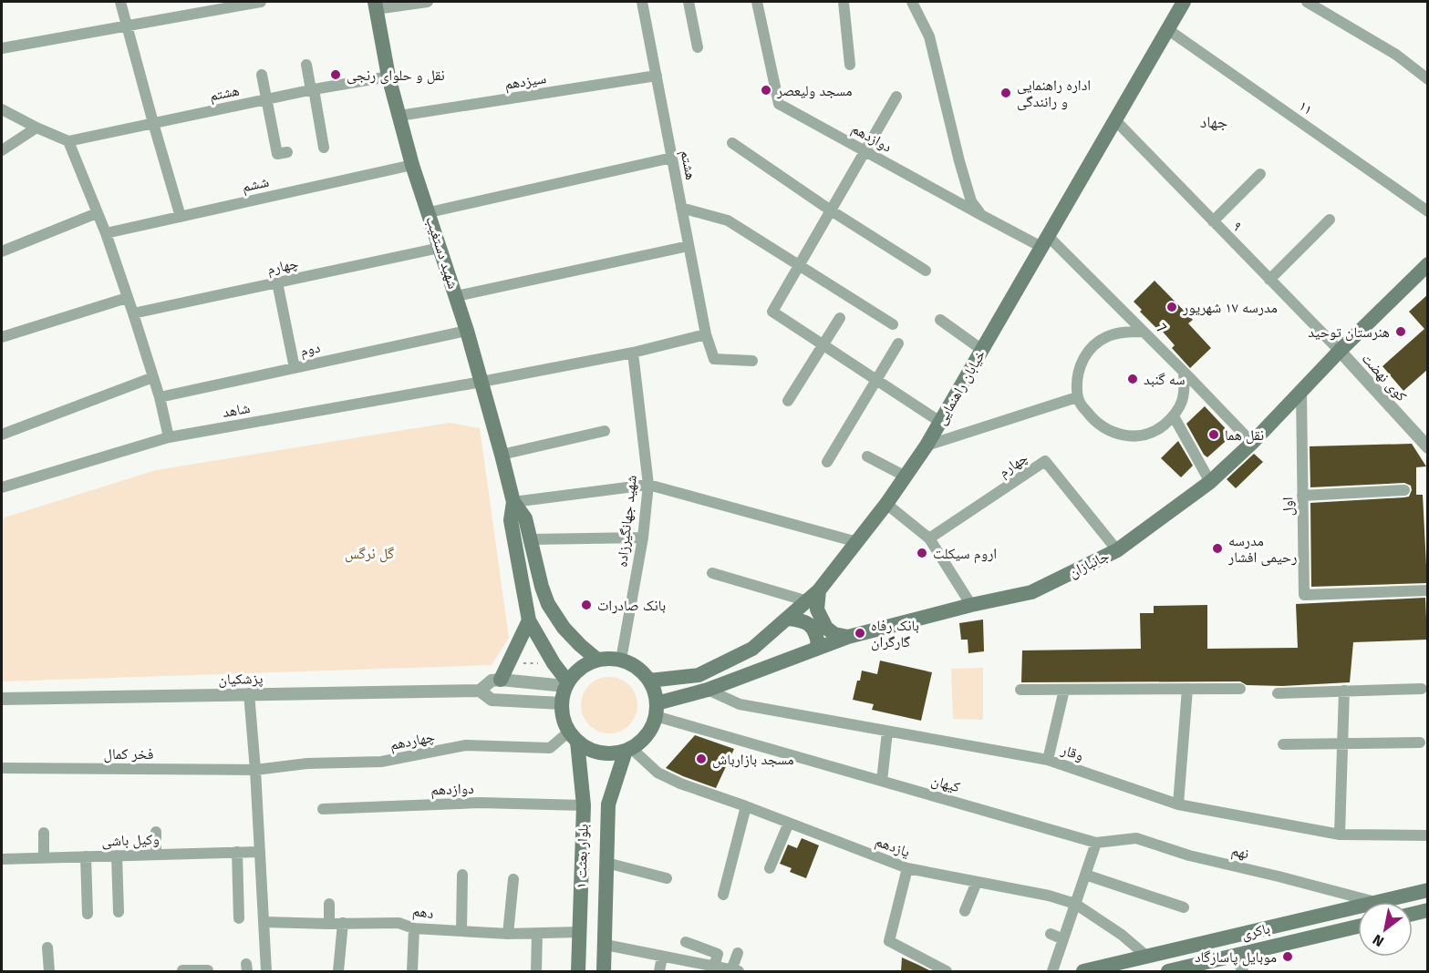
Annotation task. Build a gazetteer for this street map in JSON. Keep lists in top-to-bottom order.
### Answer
{
  "streets": {
    "main road": [
      "شهید دستغیب",
      "خیابان راهنمایی",
      "جانبازان",
      "بلوار بعثت ۱",
      "باکری"
    ],
    "street": [
      "سیزدهم",
      "هشتم",
      "۱۱",
      "دوازدهم",
      "ششم",
      "۹",
      "چهارم",
      "7",
      "دوم",
      "کوی نهضت",
      "شاهد",
      "اول",
      "شهید جهانگیرزاده",
      "پزشکیان",
      "چهاردهم",
      "وقار",
      "فخر کمال",
      "کیهان",
      "وکیل باشی",
      "یازدهم",
      "نهم",
      "دهم"
    ]
  },
  "crossings": [
    ["سیزدهم", "هشتم"],
    ["سیزدهم", "شهید دستغیب"],
    ["هشتم", "شهید دستغیب"],
    ["هشتم", "شاهد"],
    ["۱۱", "خیابان راهنمایی"],
    ["دوازدهم", "7"],
    ["دوازدهم", "خیابان راهنمایی"],
    ["دوازدهم", "بلوار بعثت ۱"],
    ["ششم", "شهید دستغیب"],
    ["۹", "کوی نهضت"],
    ["۹", "خیابان راهنمایی"],
    ["۹", "جانبازان"],
    ["شهید دستغیب", "چهارم"],
    ["شهید دستغیب", "دوم"],
    ["شهید دستغیب", "شاهد"],
    ["چهارم", "جانبازان"],
    ["7", "خیابان راهنمایی"],
    ["7", "جانبازان"],
    ["کوی نهضت", "جانبازان"],
    ["خیابان راهنمایی", "شهید جهانگیرزاده"],
    ["خیابان راهنمایی", "جانبازان"],
    ["خیابان راهنمایی", "پزشکیان"],
    ["خیابان راهنمایی", "چهاردهم"],
    ["خیابان راهنمایی", "کیهان"],
    ["خیابان راهنمایی", "یازدهم"],
    ["خیابان راهنمایی", "بلوار بعثت ۱"],
    ["شاهد", "شهید جهانگیرزاده"],
    ["اول", "جانبازان"],
    ["شهید جهانگیرزاده", "جانبازان"],
    ["شهید جهانگیرزاده", "پزشکیان"],
    ["شهید جهانگیرزاده", "چهاردهم"],
    ["شهید جهانگیرزاده", "کیهان"],
    ["شهید جهانگیرزاده", "یازدهم"],
    ["شهید جهانگیرزاده", "بلوار بعثت ۱"],
    ["جانبازان", "پزشکیان"],
    ["جانبازان", "چهاردهم"],
    ["جانبازان", "وقار"],
    ["جانبازان", "کیهان"],
    ["جانبازان", "یازدهم"],
    ["جانبازان", "بلوار بعثت ۱"],
    ["پزشکیان", "چهاردهم"],
    ["پزشکیان", "کیهان"],
    ["پزشکیان", "یازدهم"],
    ["پزشکیان", "بلوار بعثت ۱"],
    ["چهاردهم", "فخر کمال"],
    ["چهاردهم", "کیهان"],
    ["چهاردهم", "یازدهم"],
    ["چهاردهم", "بلوار بعثت ۱"],
    ["کیهان", "یازدهم"],
    ["کیهان", "نهم"],
    ["کیهان", "بلوار بعثت ۱"],
    ["یازدهم", "بلوار بعثت ۱"],
    ["یازدهم", "باکری"],
    ["نهم", "باکری"],
    ["بلوار بعثت ۱", "دهم"]
  ],
  "districts": ["جهاد"],
  "parks": ["گل نرگس"],
  "places": [
    "نقل و حلوای رنجی",
    "مسجد ولیعصر",
    "اداره راهنمایی و رانندگی",
    "مدرسه ۱۷ شهریور",
    "هنرستان توحید",
    "سه گنبد",
    "نقل هما",
    "مدرسه رحیمی افشار",
    "اروم سیکلت",
    "بانک صادرات",
    "بانک رفاه گارگران",
    "مسجد بازارباش",
    "موبایل پاسارگاد"
  ],
  "north": "bottom left"
}
